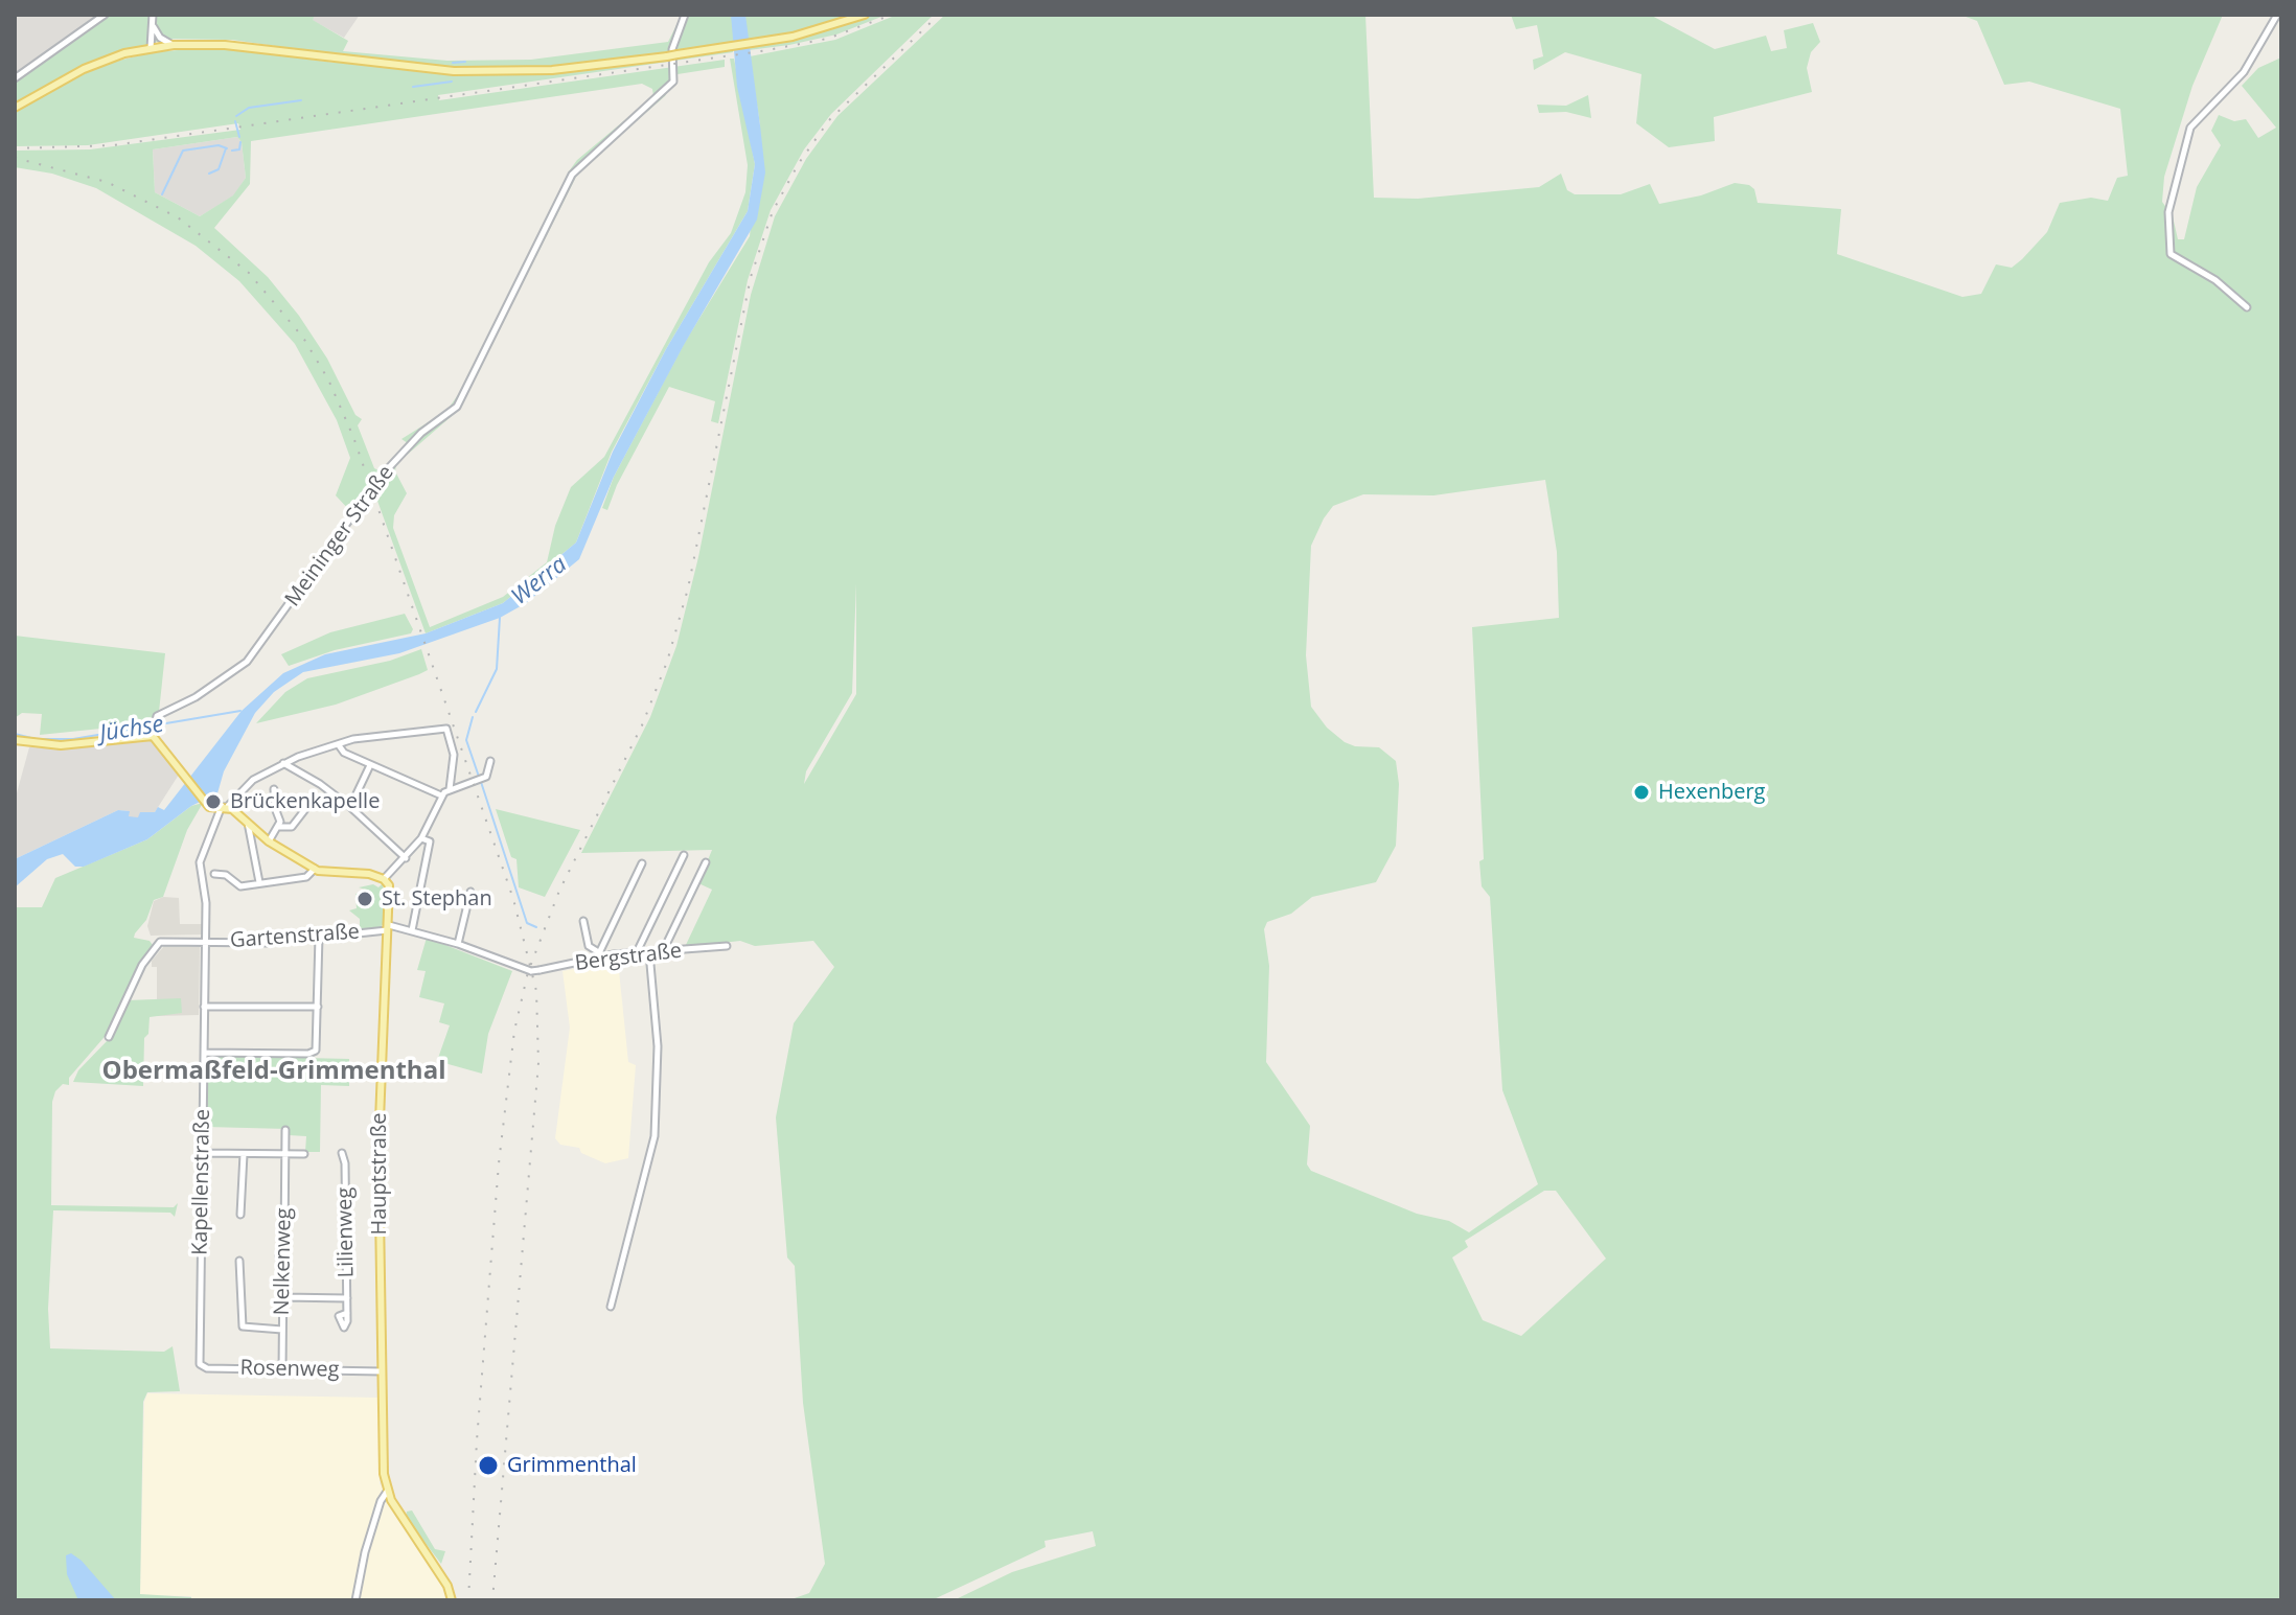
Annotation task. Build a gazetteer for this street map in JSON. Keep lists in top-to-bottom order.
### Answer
{
  "streets": {
    "main road": ["Hauptstraße"],
    "street": [
      "Meininger Straße",
      "Gartenstraße",
      "Bergstraße",
      "Kapellenstraße",
      "Lilienweg",
      "Nelkenweg",
      "Rosenweg"
    ]
  },
  "crossings": [
    ["Gartenstraße", "Bergstraße"],
    ["Gartenstraße", "Hauptstraße"],
    ["Gartenstraße", "Kapellenstraße"],
    ["Hauptstraße", "Rosenweg"],
    ["Kapellenstraße", "Rosenweg"],
    ["Nelkenweg", "Rosenweg"]
  ],
  "districts": ["Obermaßfeld-Grimmenthal"],
  "water": ["Werra", "Jüchse"],
  "places": [
    "Hexenberg",
    "Brückenkapelle",
    "St. Stephan",
    "Grimmenthal"
  ]
}
